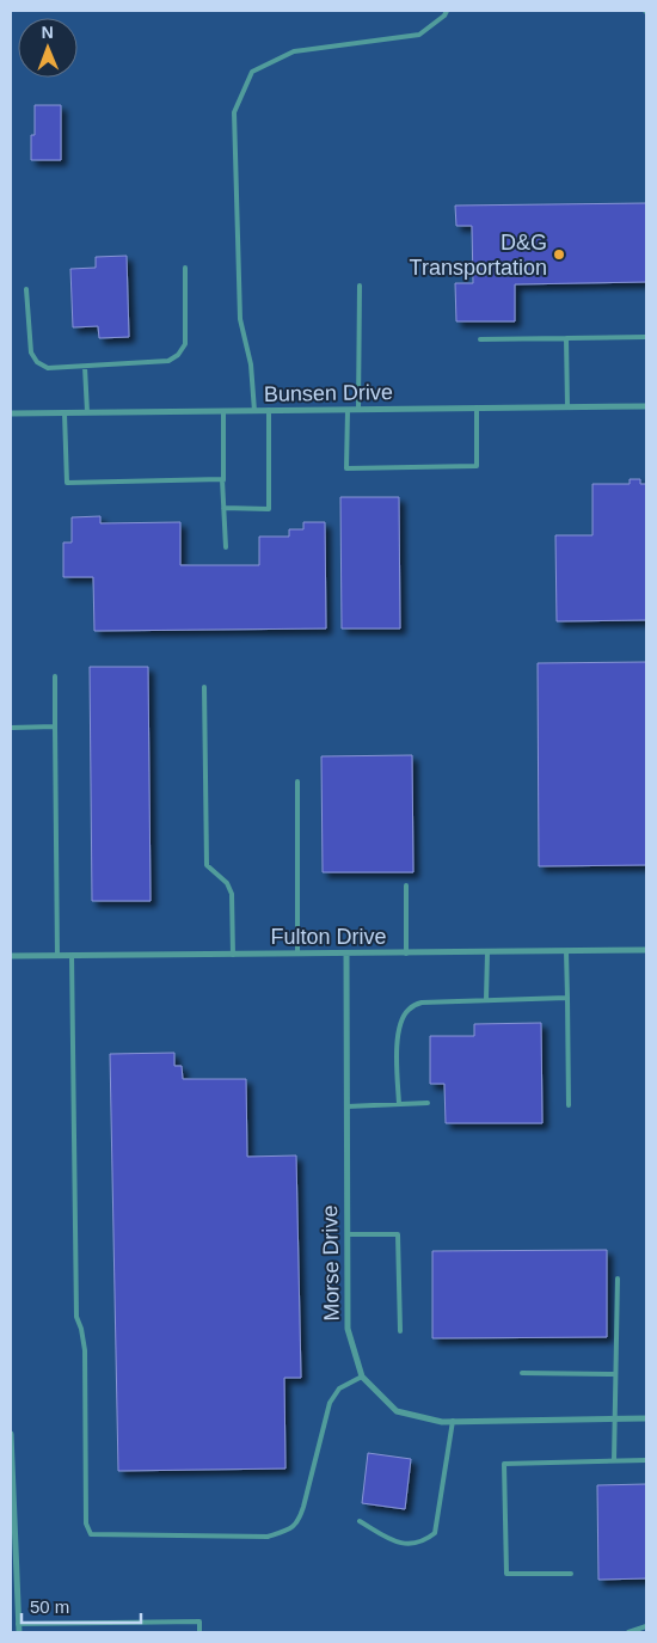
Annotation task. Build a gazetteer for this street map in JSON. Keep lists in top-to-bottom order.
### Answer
{
  "streets": {
    "street": ["Bunsen Drive", "Fulton Drive", "Morse Drive"]
  },
  "crossings": [
    ["Fulton Drive", "Morse Drive"]
  ],
  "places": ["D&G Transportation"],
  "scale_bar": "50 m",
  "north": "top"
}
